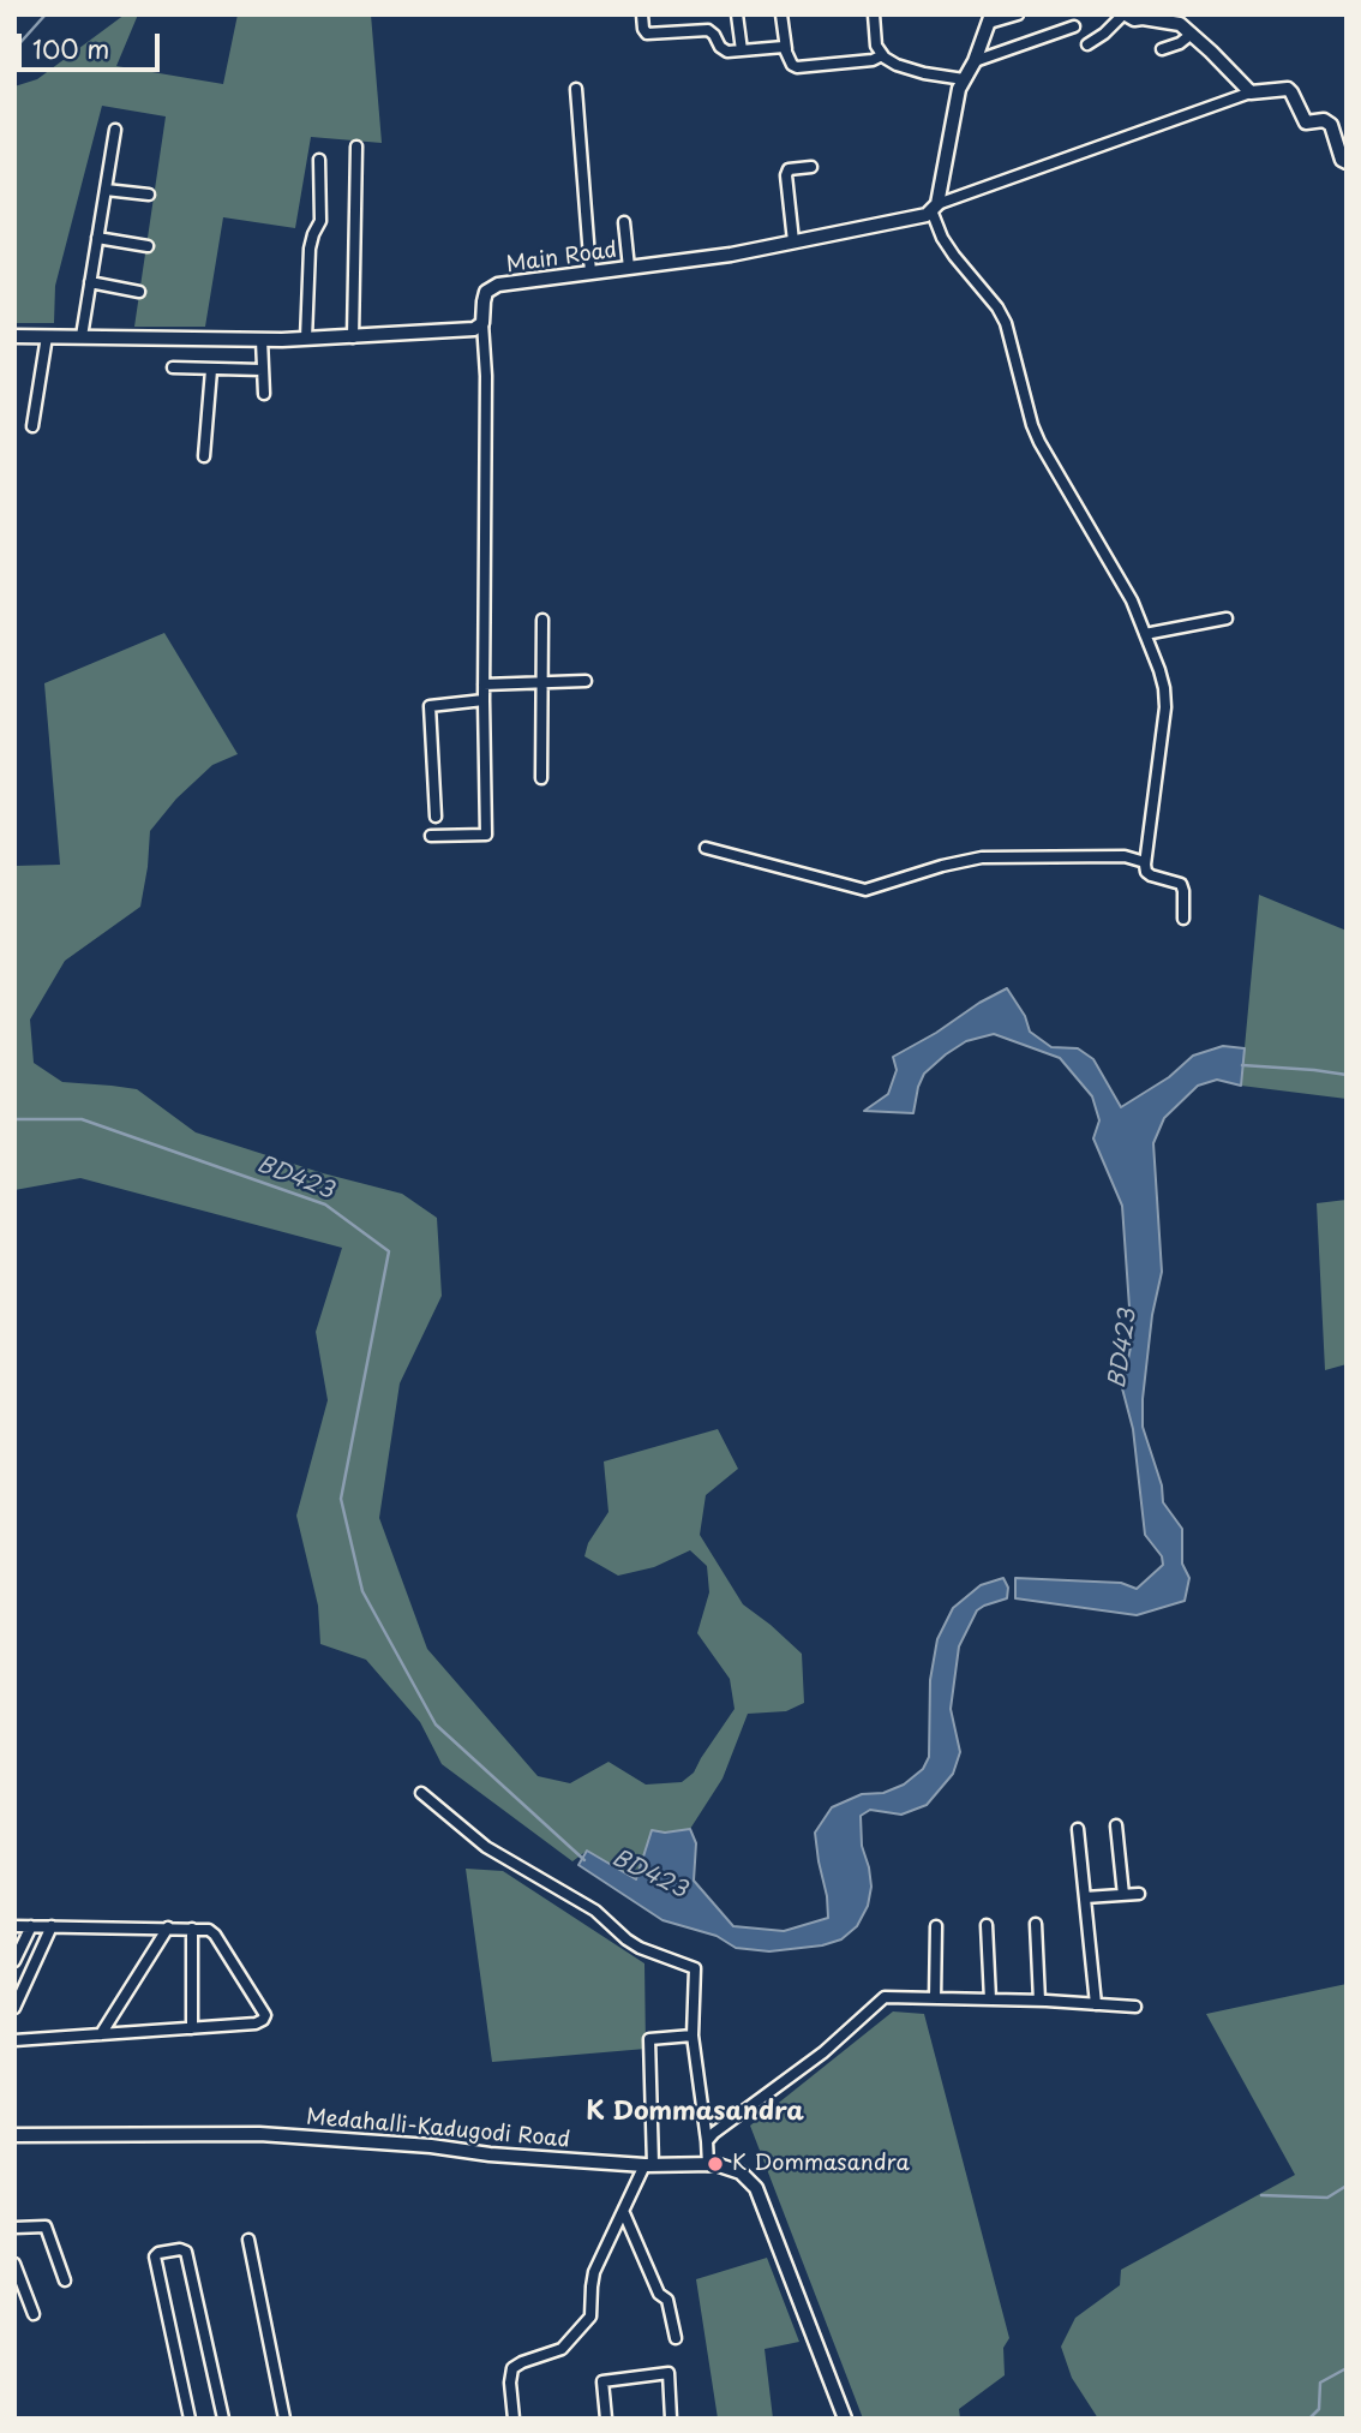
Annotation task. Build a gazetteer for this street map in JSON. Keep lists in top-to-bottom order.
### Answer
{
  "streets": {
    "street": ["Main Road", "Medahalli-Kadugodi Road"]
  },
  "districts": ["K Dommasandra"],
  "water": ["BD423"],
  "places": ["K Dommasandra"],
  "scale_bar": "100 m"
}
